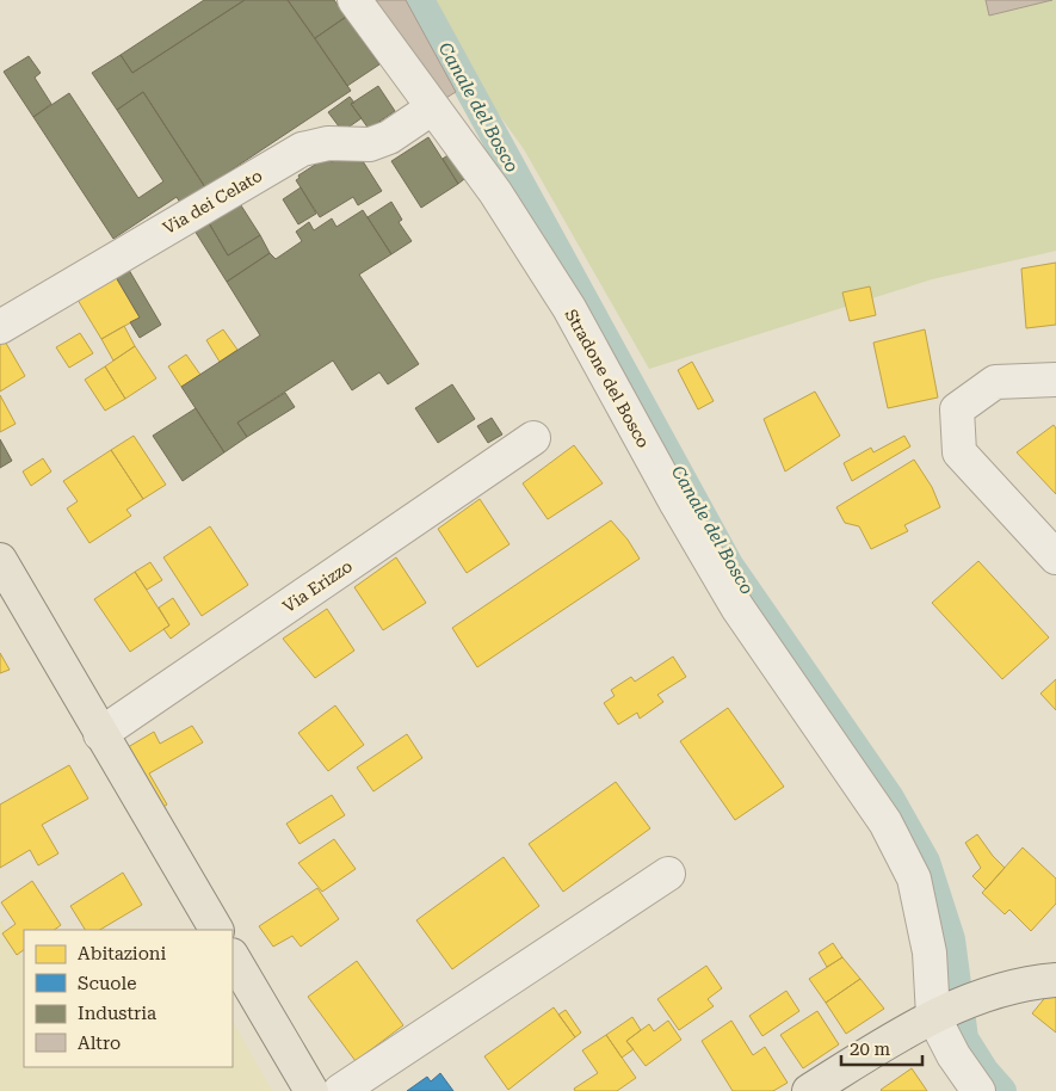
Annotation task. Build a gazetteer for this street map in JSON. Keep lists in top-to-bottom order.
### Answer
{
  "streets": {
    "street": ["Via dei Celato", "Stradone del Bosco", "Via Erizzo"]
  },
  "crossings": [
    ["Via dei Celato", "Stradone del Bosco"]
  ],
  "water": ["Canale del Bosco"],
  "legend": [
    "Abitazioni",
    "Scuole",
    "Industria",
    "Altro"
  ],
  "scale_bar": "20 m"
}
